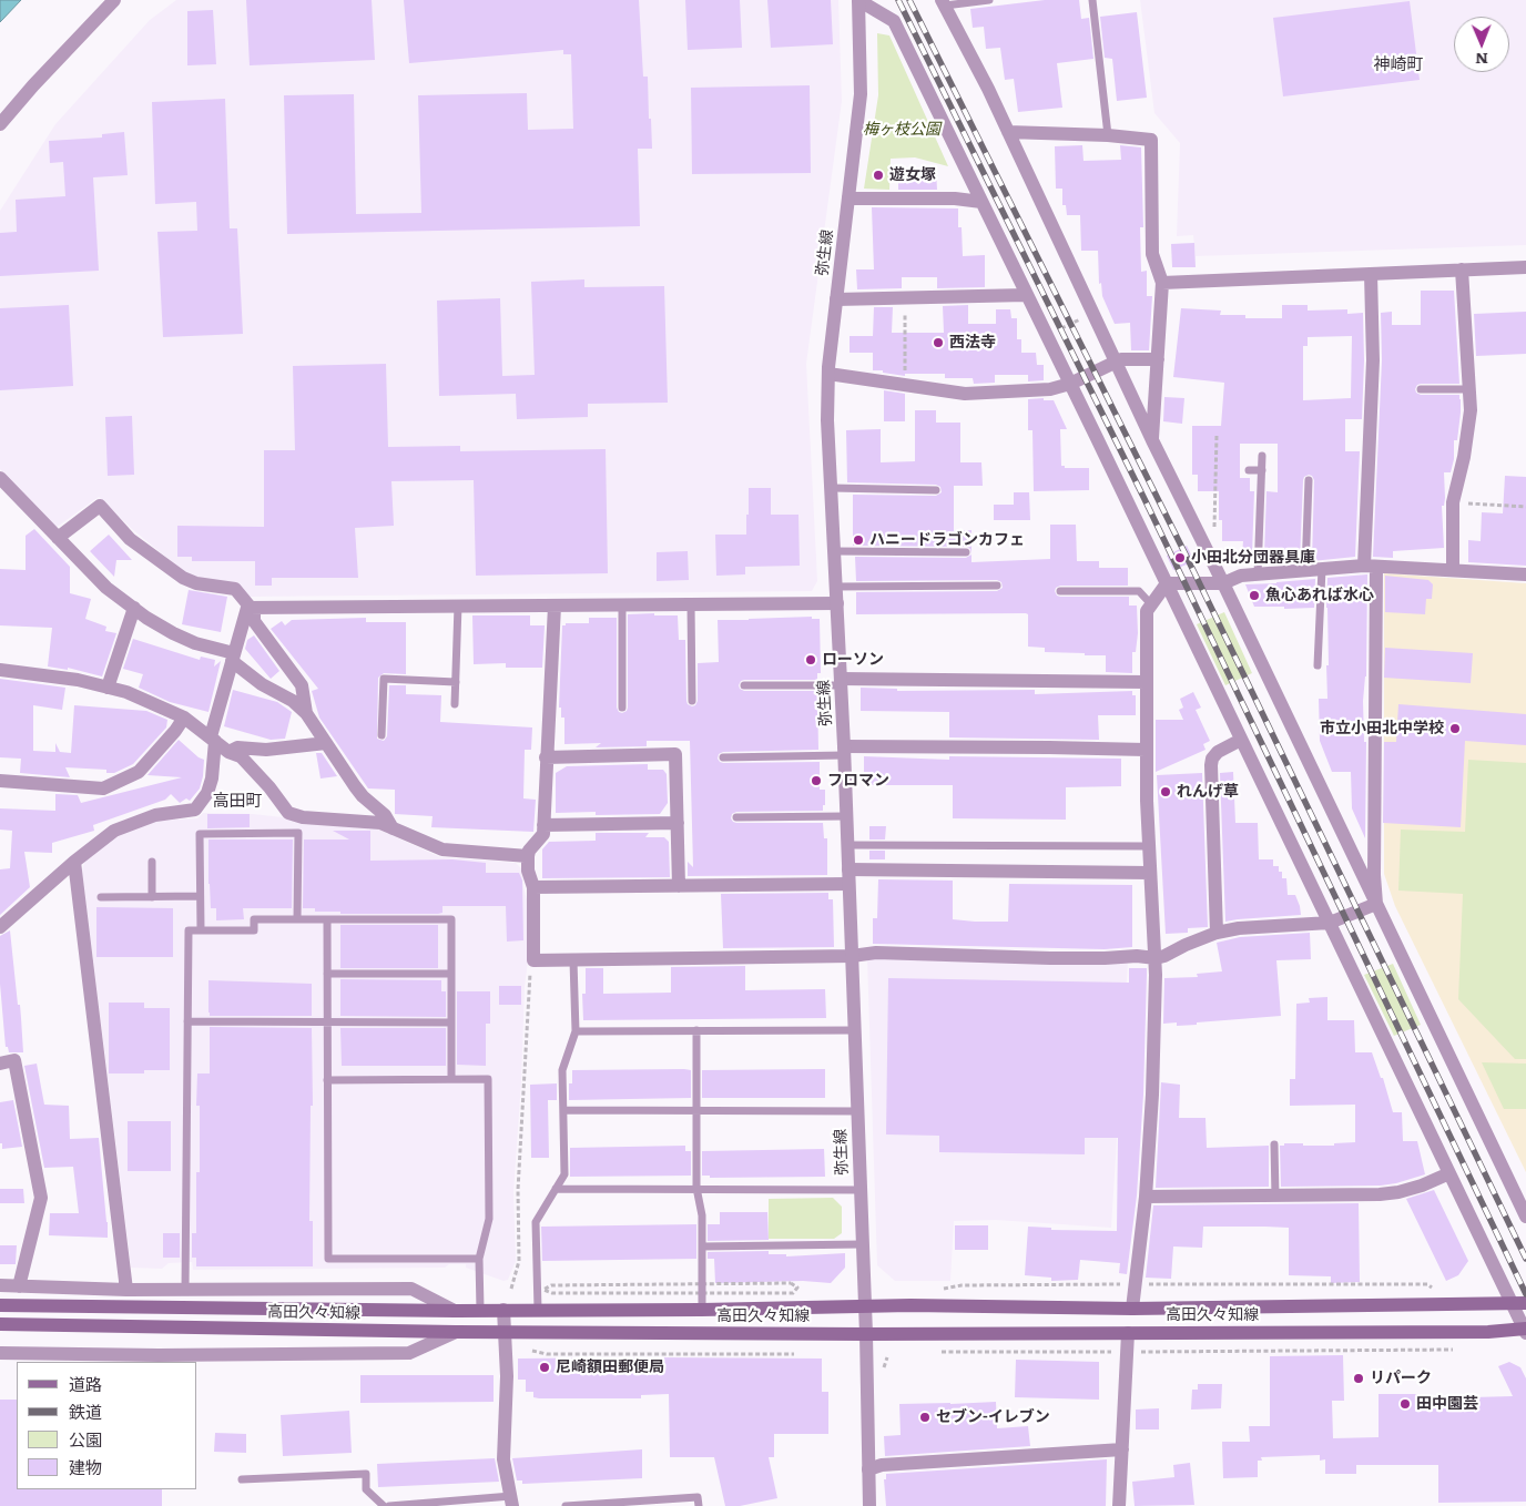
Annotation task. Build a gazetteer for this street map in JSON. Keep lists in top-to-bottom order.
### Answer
{
  "streets": {
    "main road": ["高田久々知線"],
    "street": ["弥生線"]
  },
  "crossings": [
    ["弥生線", "高田久々知線"]
  ],
  "districts": ["神崎町", "高田町"],
  "parks": ["梅ヶ枝公園"],
  "places": [
    "遊女塚",
    "西法寺",
    "ハニードラゴンカフェ",
    "小田北分団器具庫",
    "魚心あれば水心",
    "ローソン",
    "市立小田北中学校",
    "フロマン",
    "れんげ草",
    "尼崎額田郵便局",
    "リパーク",
    "田中園芸",
    "セブン-イレブン"
  ],
  "legend": [
    "道路",
    "鉄道",
    "公園",
    "建物"
  ],
  "north": "bottom"
}
